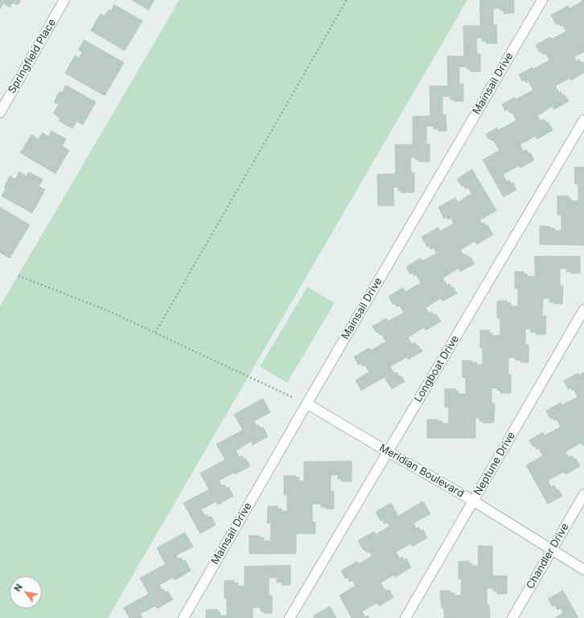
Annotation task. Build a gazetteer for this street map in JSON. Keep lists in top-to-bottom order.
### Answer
{
  "streets": {
    "street": [
      "Springfield Place",
      "Mainsail Drive",
      "Longboat Drive",
      "Neptune Drive",
      "Meridian Boulevard",
      "Chandler Drive"
    ]
  },
  "crossings": [
    ["Mainsail Drive", "Meridian Boulevard"],
    ["Longboat Drive", "Meridian Boulevard"],
    ["Neptune Drive", "Meridian Boulevard"],
    ["Meridian Boulevard", "Chandler Drive"]
  ],
  "north": "top left"
}
